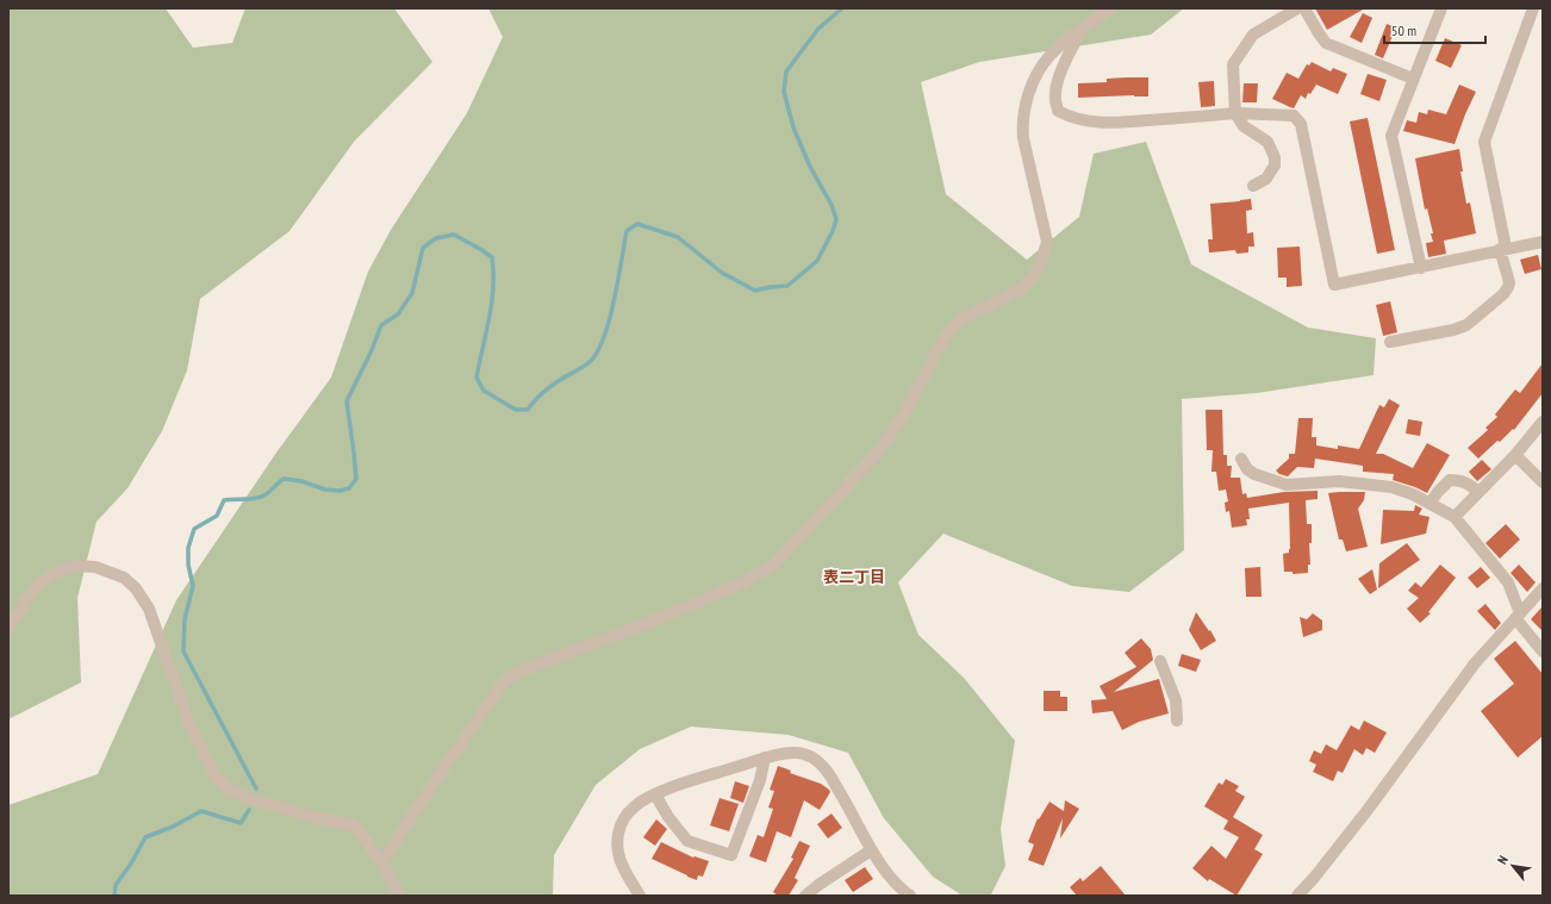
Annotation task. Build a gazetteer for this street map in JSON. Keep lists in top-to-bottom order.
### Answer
{
  "districts": ["表二丁目"],
  "scale_bar": "50 m",
  "north": "top left"
}
